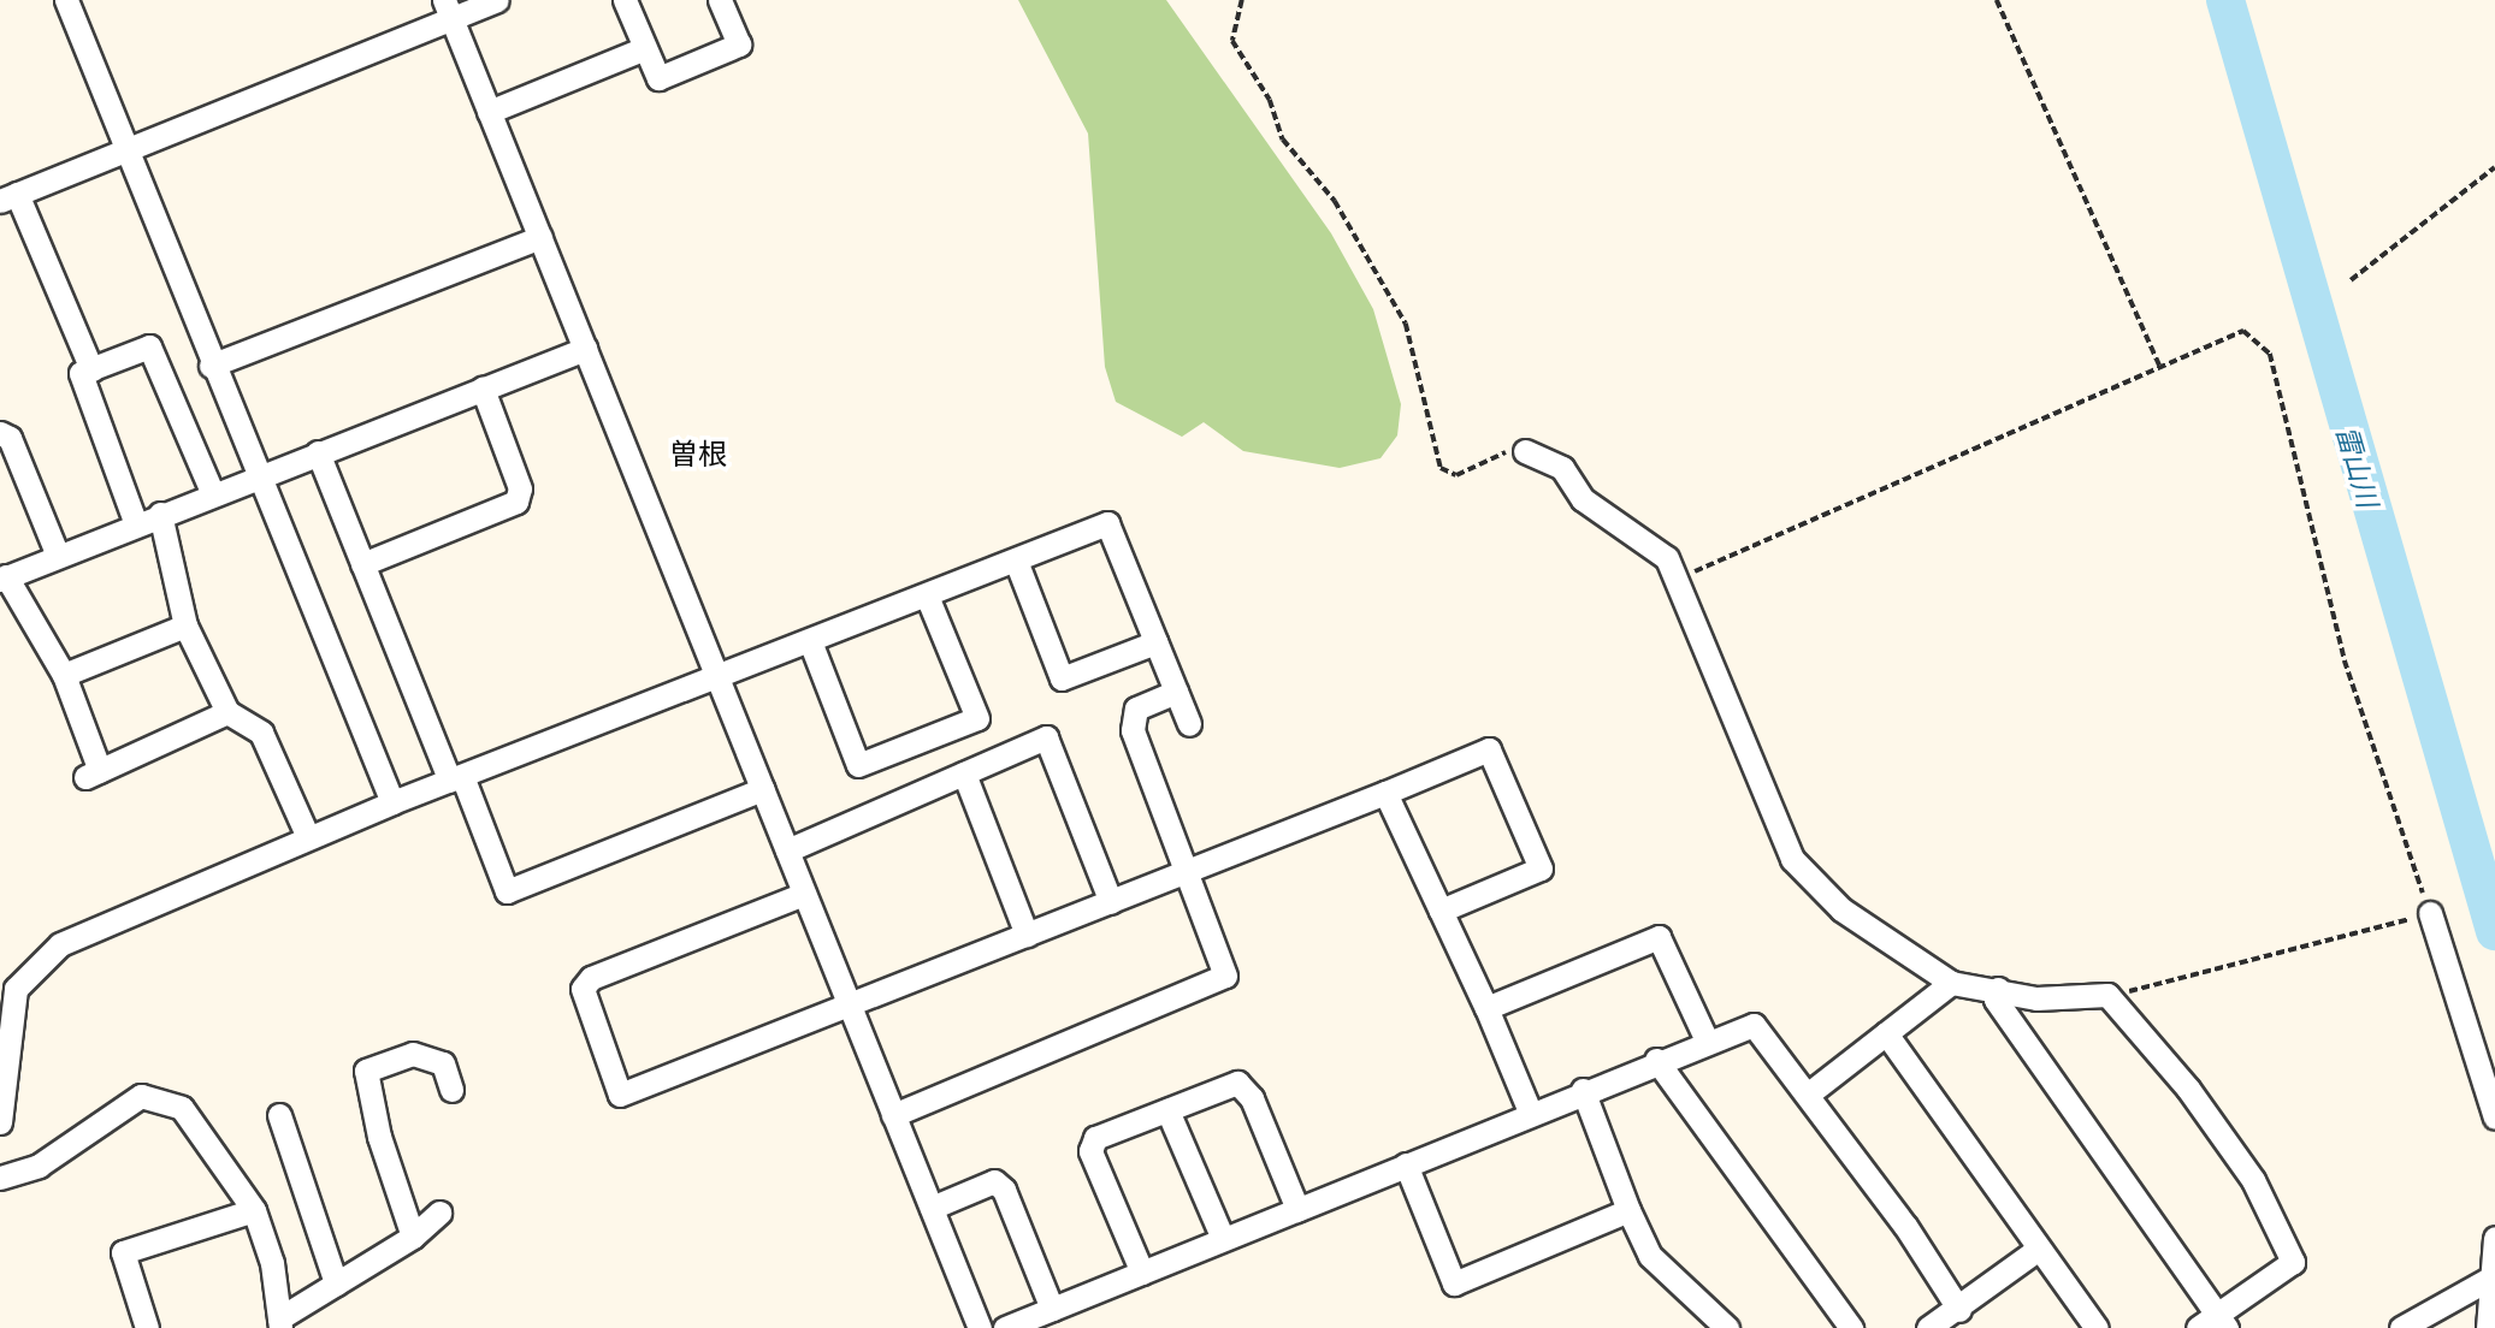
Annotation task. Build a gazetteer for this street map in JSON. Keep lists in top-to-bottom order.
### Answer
{
  "districts": ["曽根"],
  "water": ["雷山川"]
}
